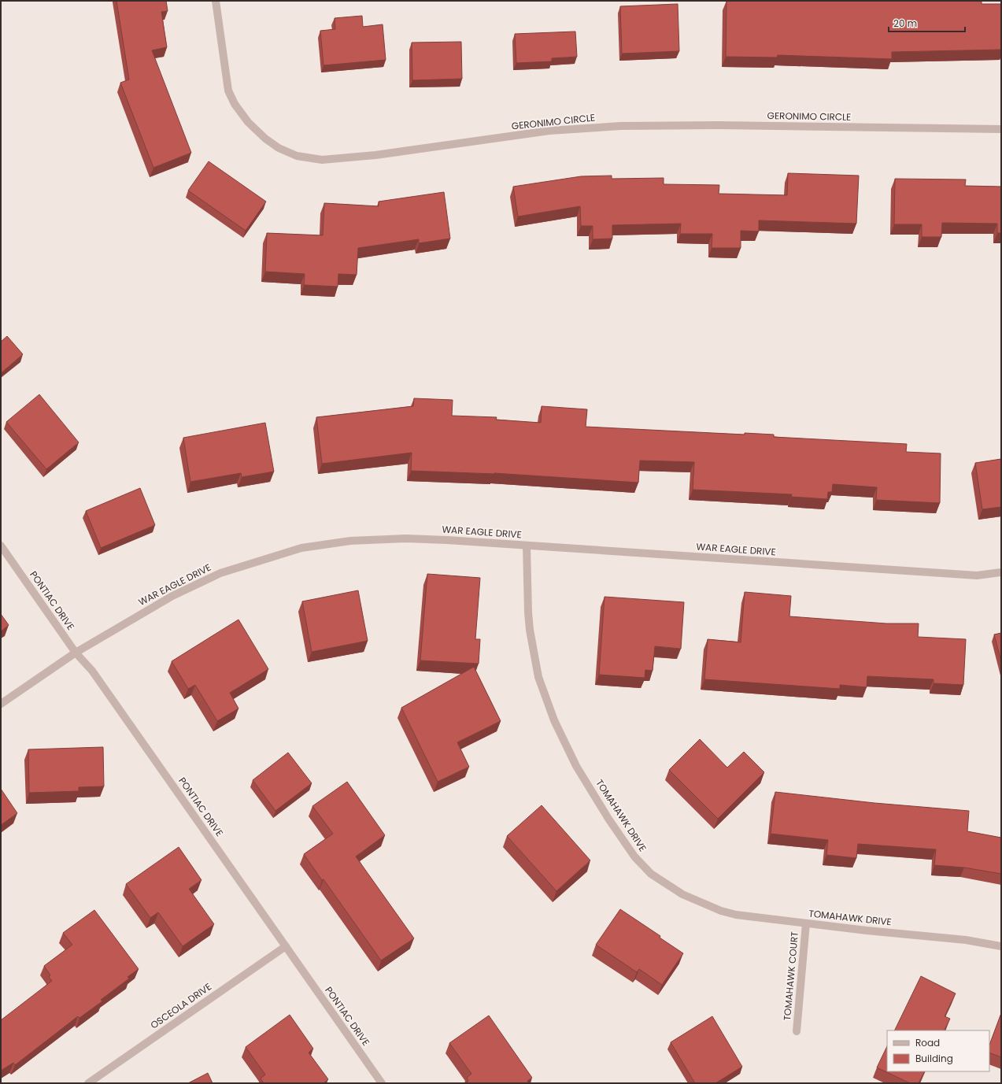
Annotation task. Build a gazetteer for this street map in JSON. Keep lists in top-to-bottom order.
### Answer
{
  "streets": {
    "street": [
      "GERONIMO CIRCLE",
      "WAR EAGLE DRIVE",
      "PONTIAC DRIVE",
      "TOMAHAWK DRIVE",
      "TOMAHAWK COURT",
      "OSCEOLA DRIVE"
    ]
  },
  "crossings": [
    ["WAR EAGLE DRIVE", "PONTIAC DRIVE"],
    ["WAR EAGLE DRIVE", "TOMAHAWK DRIVE"],
    ["PONTIAC DRIVE", "OSCEOLA DRIVE"],
    ["TOMAHAWK DRIVE", "TOMAHAWK COURT"]
  ],
  "legend": ["Road", "Building"],
  "scale_bar": "20 m"
}
